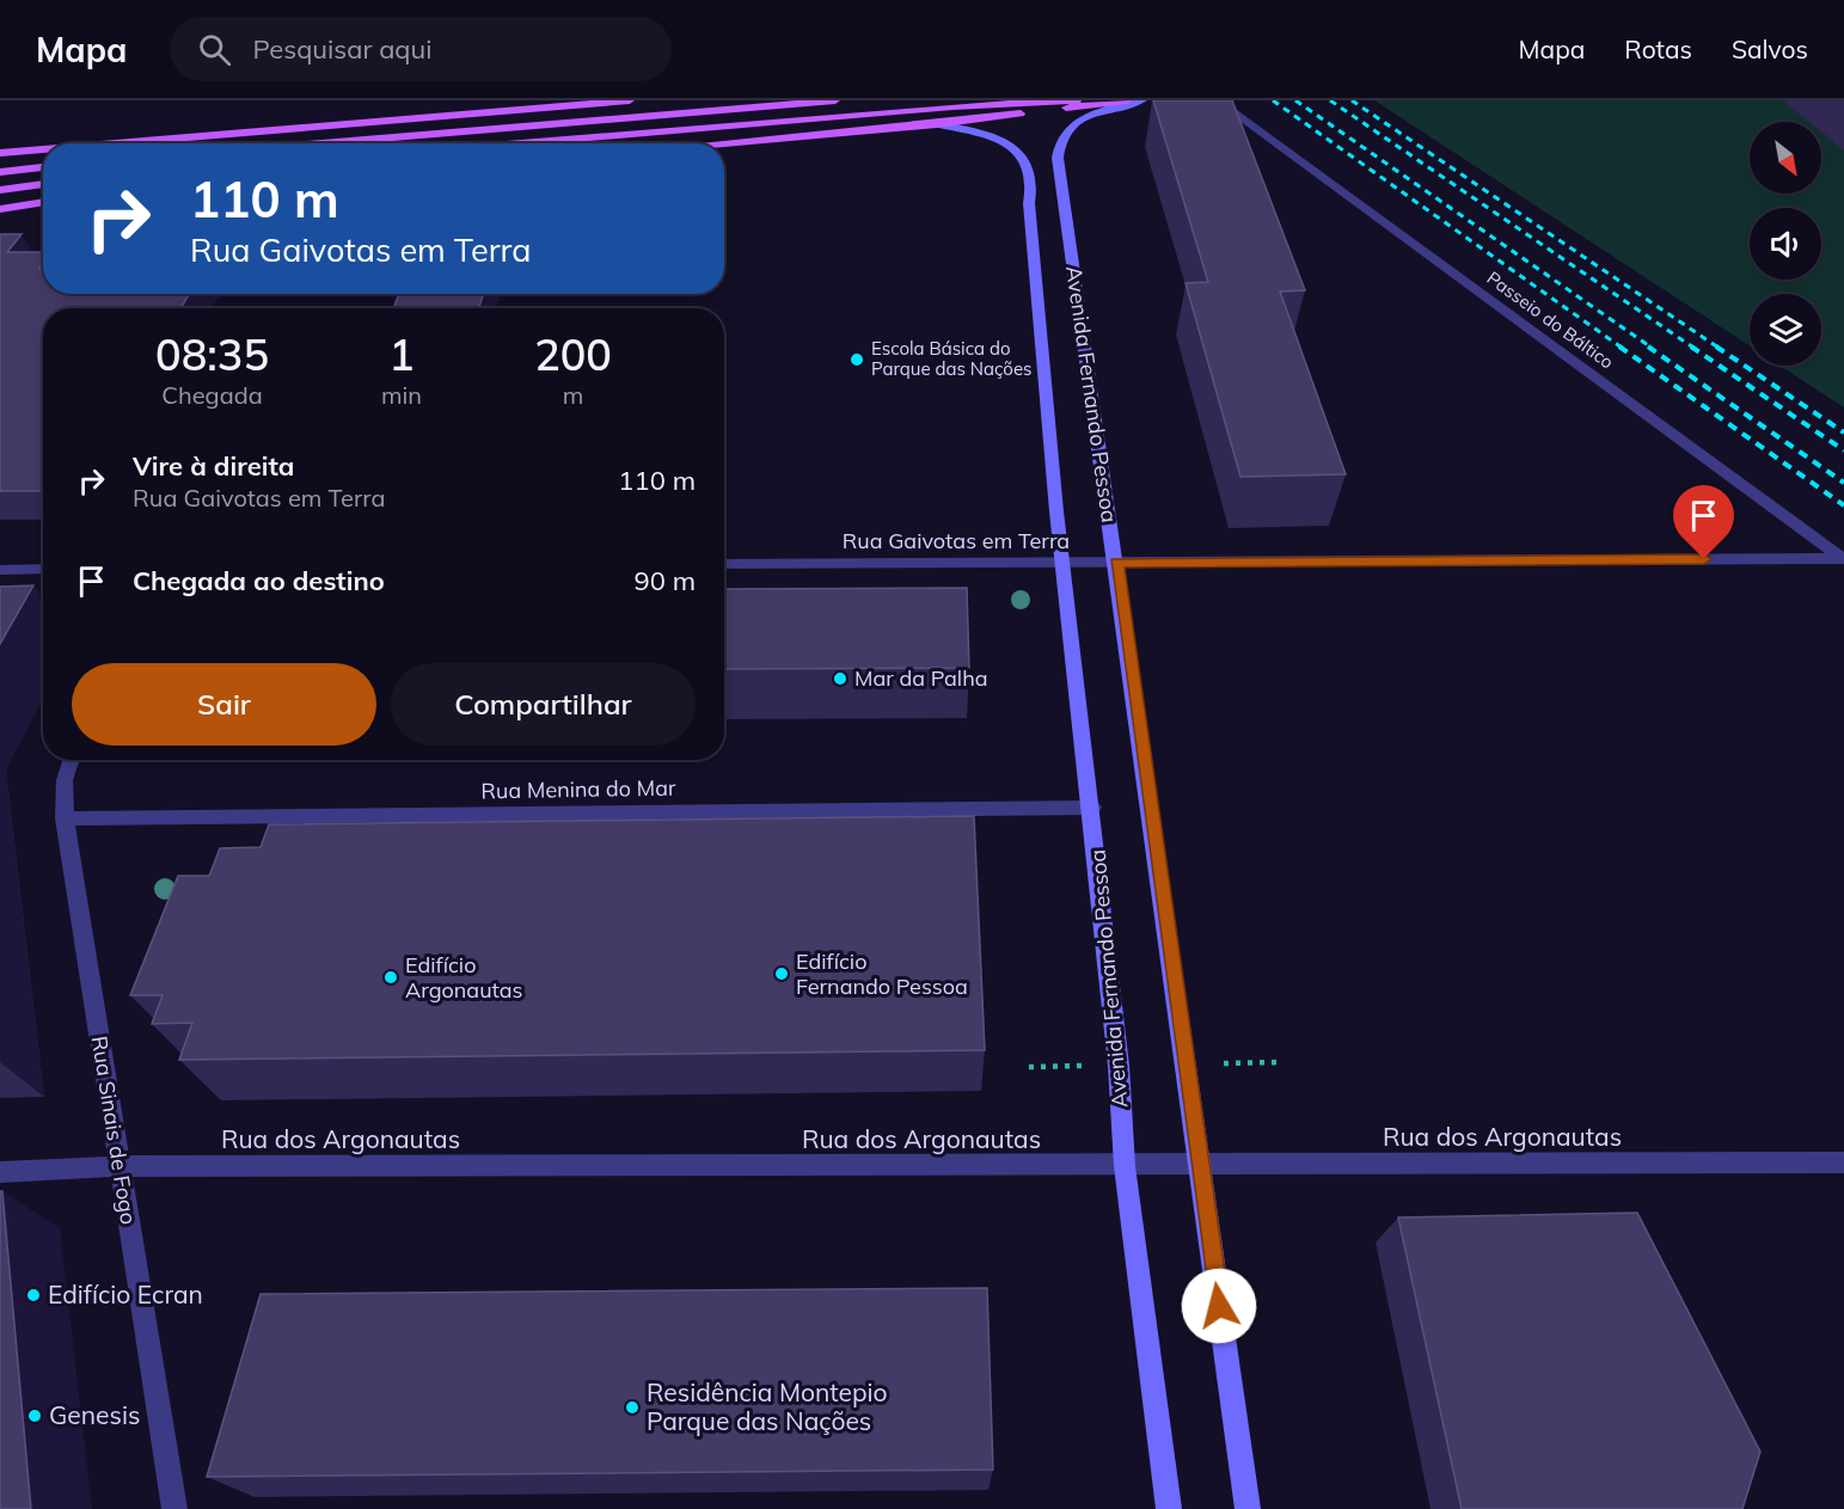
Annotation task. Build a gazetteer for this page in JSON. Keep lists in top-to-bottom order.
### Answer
{
  "streets": {
    "street": [
      "Passeio do Báltico",
      "Avenida Fernando Pessoa",
      "Rua Gaivotas em Terra",
      "Rua Menina do Mar",
      "Rua Sinais de Fogo",
      "Rua dos Argonautas"
    ]
  },
  "crossings": [
    ["Passeio do Báltico", "Rua Gaivotas em Terra"],
    ["Avenida Fernando Pessoa", "Rua Gaivotas em Terra"],
    ["Avenida Fernando Pessoa", "Rua Menina do Mar"],
    ["Avenida Fernando Pessoa", "Rua dos Argonautas"],
    ["Rua Menina do Mar", "Rua Sinais de Fogo"],
    ["Rua Sinais de Fogo", "Rua dos Argonautas"]
  ],
  "places": [
    "Escola Básica do Parque das Nações",
    "Mar da Palha",
    "Edifício Fernando Pessoa",
    "Edifício Argonautas",
    "Edifício Ecran",
    "Residência Montepio Parque das Nações",
    "Genesis"
  ],
  "north": "bottom right",
  "page": {
    "header": "Mapa",
    "search": "Pesquisar aqui",
    "nav": ["Mapa", "Rotas", "Salvos"],
    "turn": ["110 m", "Rua Gaivotas em Terra"],
    "eta": [
      "08:35",
      "Chegada",
      "1",
      "min",
      "200",
      "m"
    ],
    "list": [
      {
        "name": "Vire à direita",
        "note": "Rua Gaivotas em Terra",
        "value": "110 m"
      },
      {
        "name": "Chegada ao destino",
        "value": "90 m"
      }
    ],
    "buttons": ["Sair", "Compartilhar"]
  }
}
